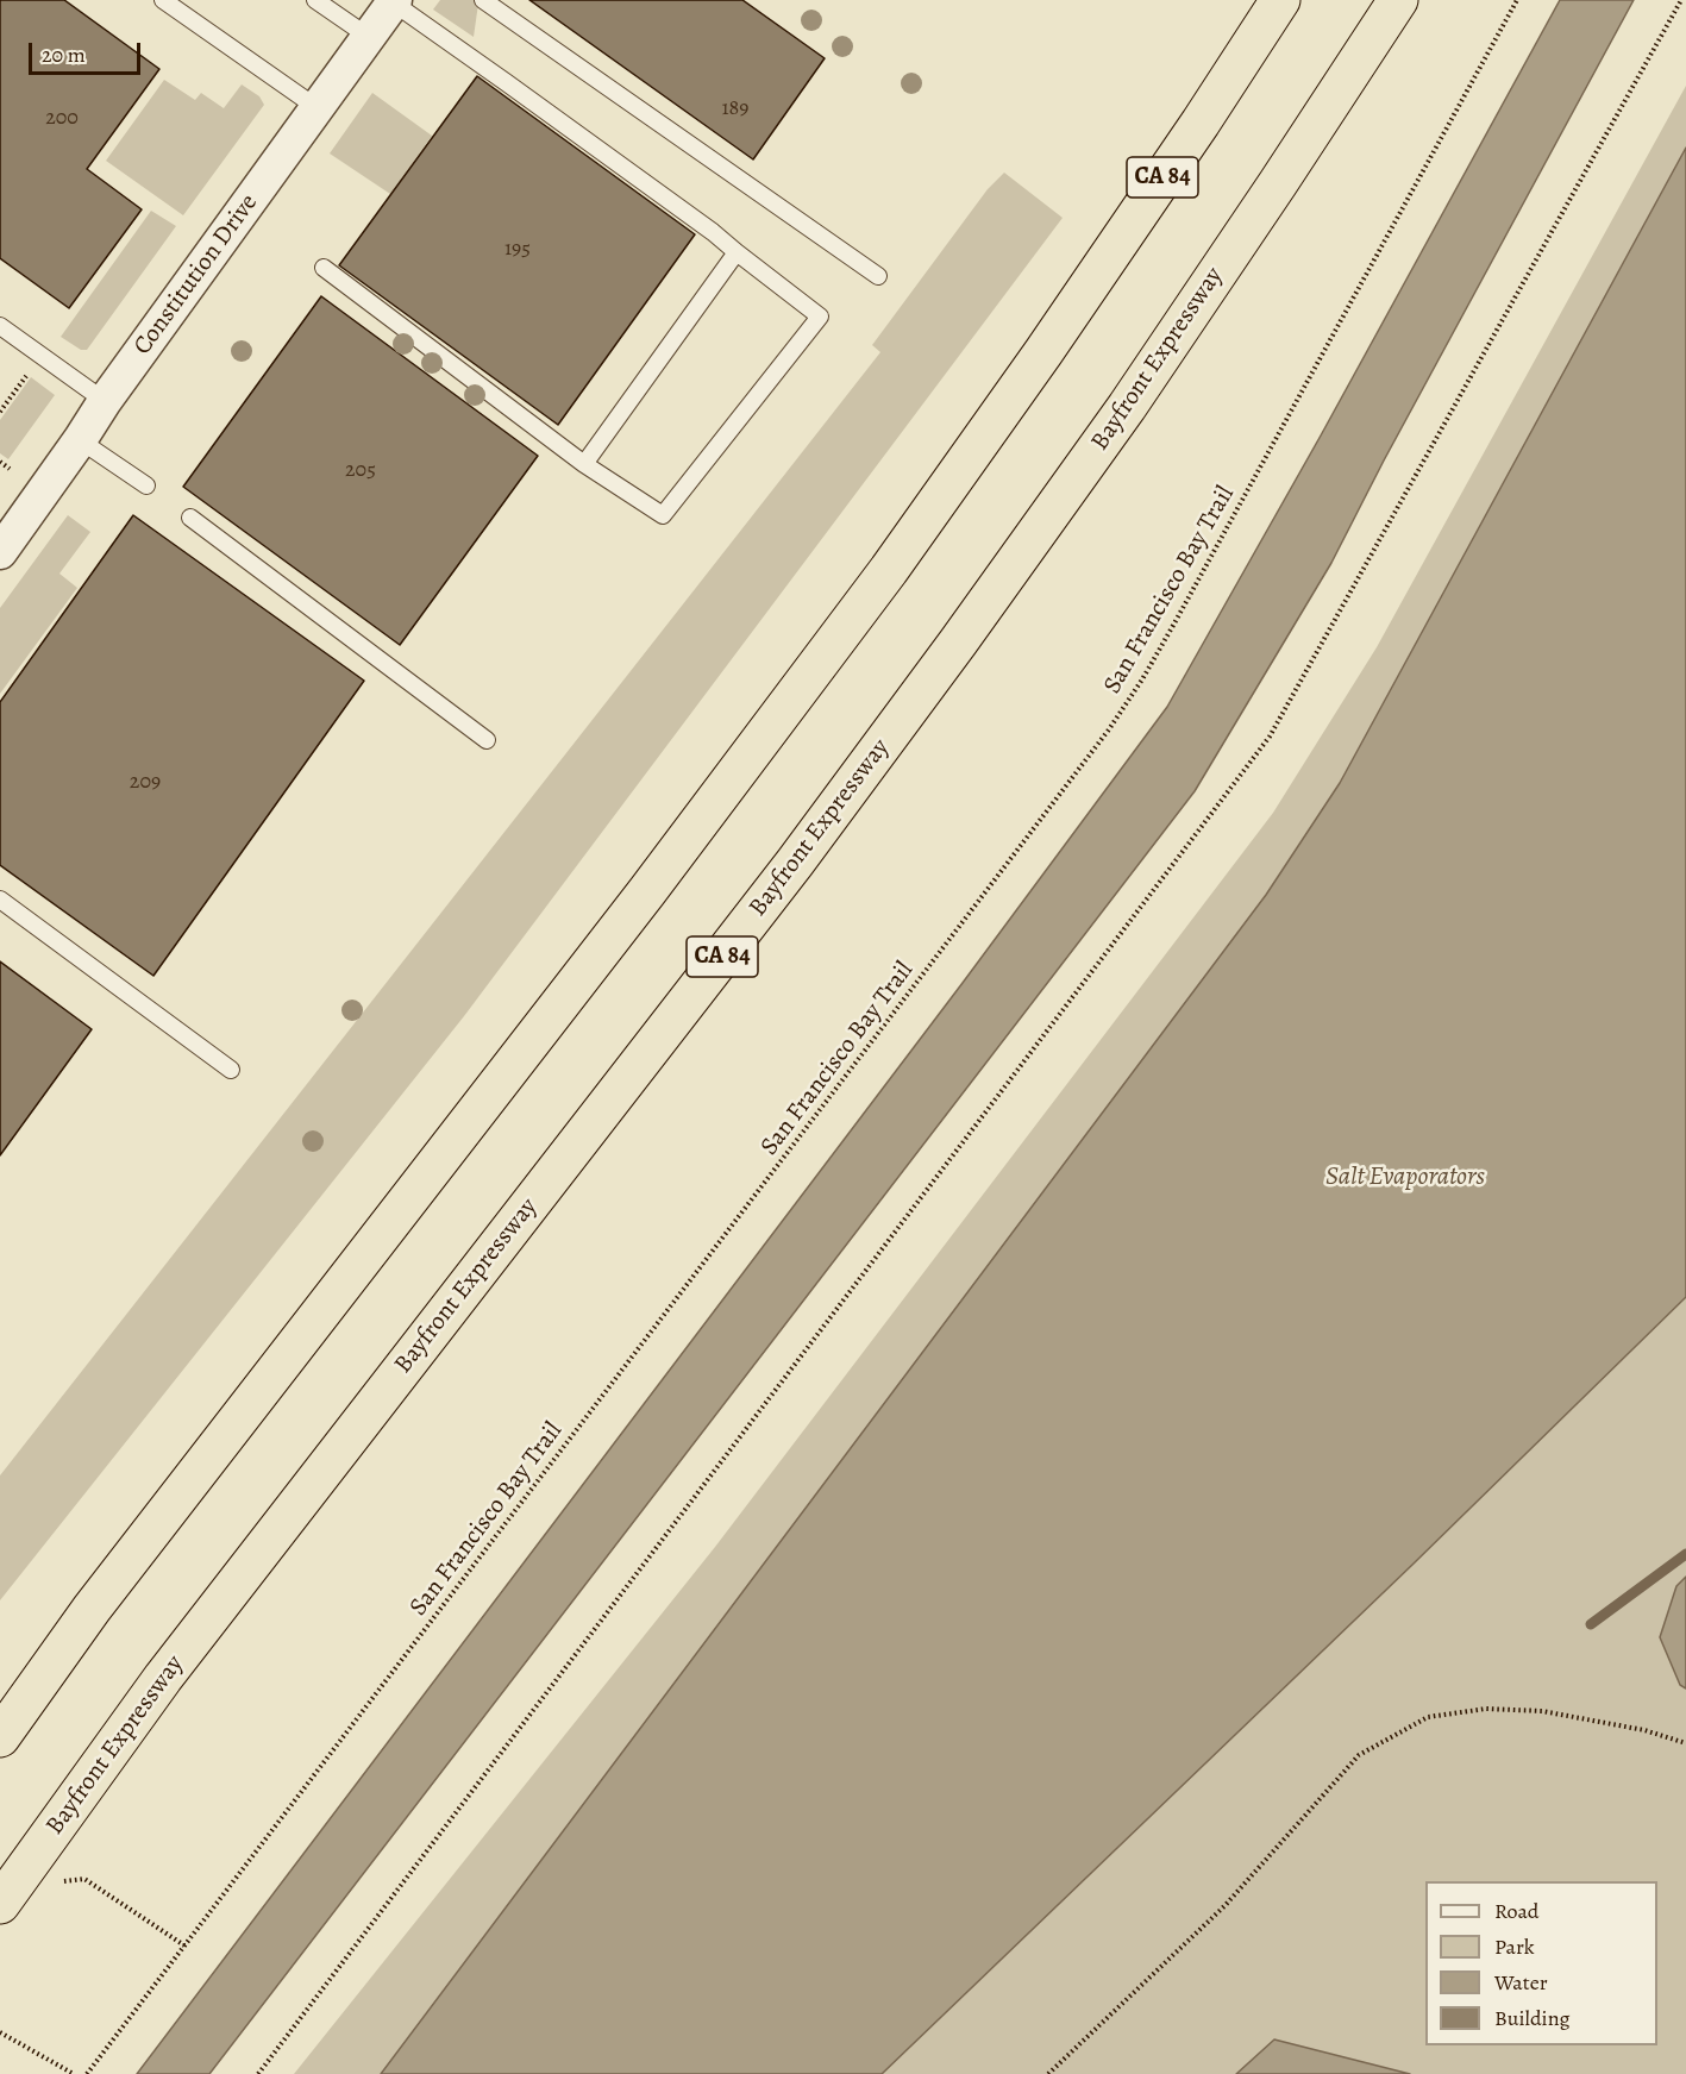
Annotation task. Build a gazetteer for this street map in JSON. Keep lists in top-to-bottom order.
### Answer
{
  "streets": {
    "highway": ["CA 84", "Bayfront Expressway"],
    "street": ["Constitution Drive"],
    "path": ["San Francisco Bay Trail"]
  },
  "water": ["Salt Evaporators"],
  "house_numbers": [
    "189",
    "200",
    "195",
    "205",
    "209"
  ],
  "legend": [
    "Road",
    "Park",
    "Water",
    "Building"
  ],
  "scale_bar": "20 m"
}
